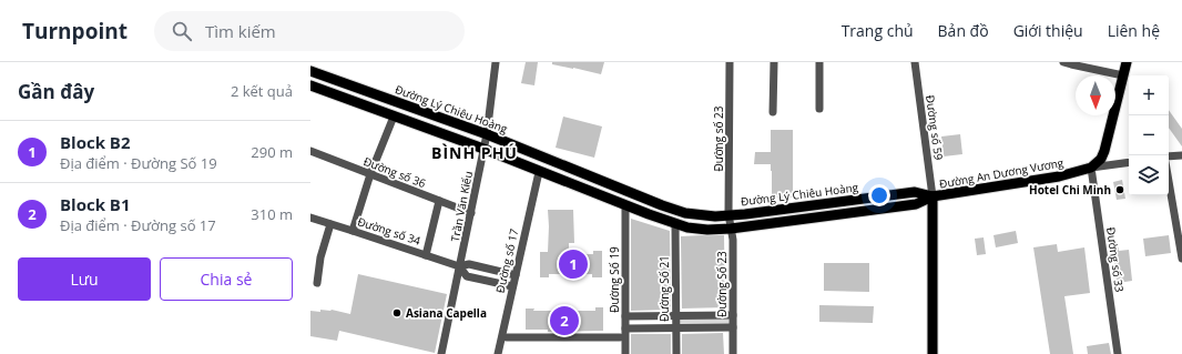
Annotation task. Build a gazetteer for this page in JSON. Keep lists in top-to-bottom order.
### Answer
{
  "streets": {
    "main road": ["Đường Lý Chiêu Hoàng", "Đường An Dương Vương"],
    "street": [
      "Đường số 59",
      "Đường số 23",
      "Đường số 36",
      "Trần Văn Kiểu",
      "Đường số 34",
      "Đường số 33",
      "Đường số 17",
      "Đường Số 19",
      "Đường Số 23",
      "Đường Số 21"
    ]
  },
  "crossings": [
    ["Đường Lý Chiêu Hoàng", "Đường số 59"],
    ["Đường Lý Chiêu Hoàng", "Đường số 23"],
    ["Đường Lý Chiêu Hoàng", "Đường An Dương Vương"],
    ["Đường Lý Chiêu Hoàng", "Trần Văn Kiểu"],
    ["Đường Lý Chiêu Hoàng", "Đường Số 23"],
    ["Đường số 59", "Đường An Dương Vương"],
    ["Đường số 23", "Đường Số 23"],
    ["Đường số 36", "Trần Văn Kiểu"],
    ["Đường An Dương Vương", "Đường số 33"],
    ["Trần Văn Kiểu", "Đường số 34"],
    ["Đường số 34", "Đường số 17"]
  ],
  "districts": ["BÌNH PHÚ"],
  "places": ["Hotel Chi Minh", "Asiana Capella"],
  "north": "bottom",
  "page": {
    "header": "Turnpoint",
    "search": "Tìm kiếm",
    "nav": [
      "Trang chủ",
      "Bản đồ",
      "Giới thiệu",
      "Liên hệ"
    ],
    "heading": ["Gần đây", "2 kết quả"],
    "map_buttons": ["+", "−"],
    "list": [
      {
        "mark": "1",
        "name": "Block B2",
        "note": "Địa điểm · Đường Số 19",
        "value": "290 m"
      },
      {
        "mark": "2",
        "name": "Block B1",
        "note": "Địa điểm · Đường số 17",
        "value": "310 m"
      }
    ],
    "buttons": ["Lưu", "Chia sẻ"],
    "pins": ["1", "2"]
  }
}
